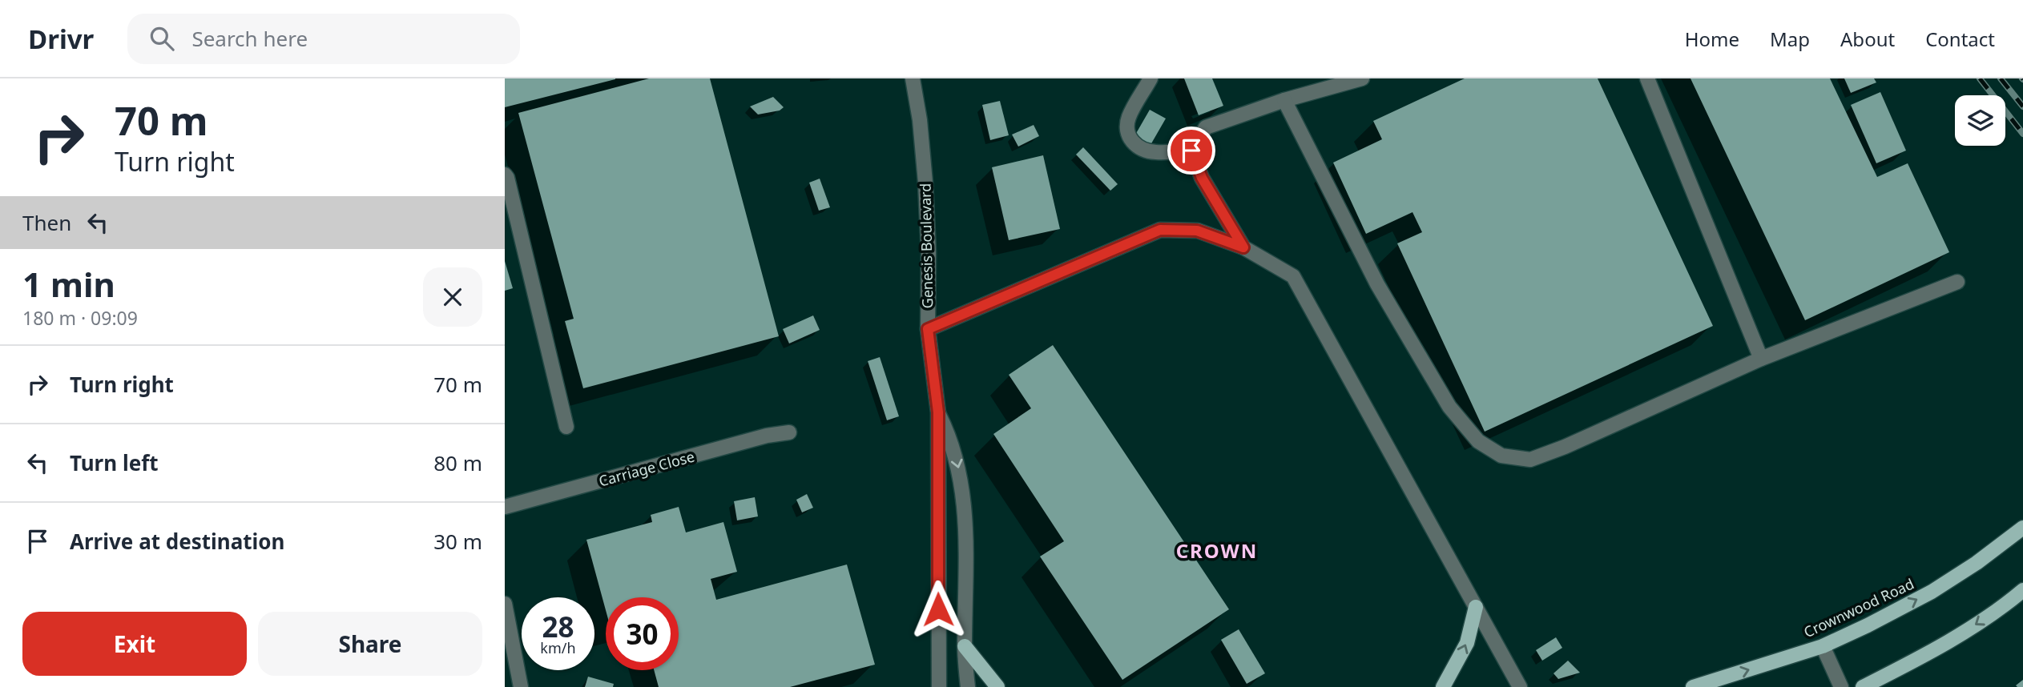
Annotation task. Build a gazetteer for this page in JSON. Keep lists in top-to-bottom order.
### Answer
{
  "streets": {
    "main road": ["Crownwood Road"],
    "street": ["Genesis Boulevard", "Carriage Close"]
  },
  "districts": ["CROWN"],
  "page": {
    "header": "Drivr",
    "search": "Search here",
    "nav": [
      "Home",
      "Map",
      "About",
      "Contact"
    ],
    "turn": ["70 m", "Turn right"],
    "then": "Then",
    "heading": ["1 min", "180 m · 09:09"],
    "list": [
      {
        "name": "Turn right",
        "value": "70 m"
      },
      {
        "name": "Turn left",
        "value": "80 m"
      },
      {
        "name": "Arrive at destination",
        "value": "30 m"
      }
    ],
    "speed": "28 km/h",
    "limit": "30",
    "buttons": ["Exit", "Share"]
  }
}
